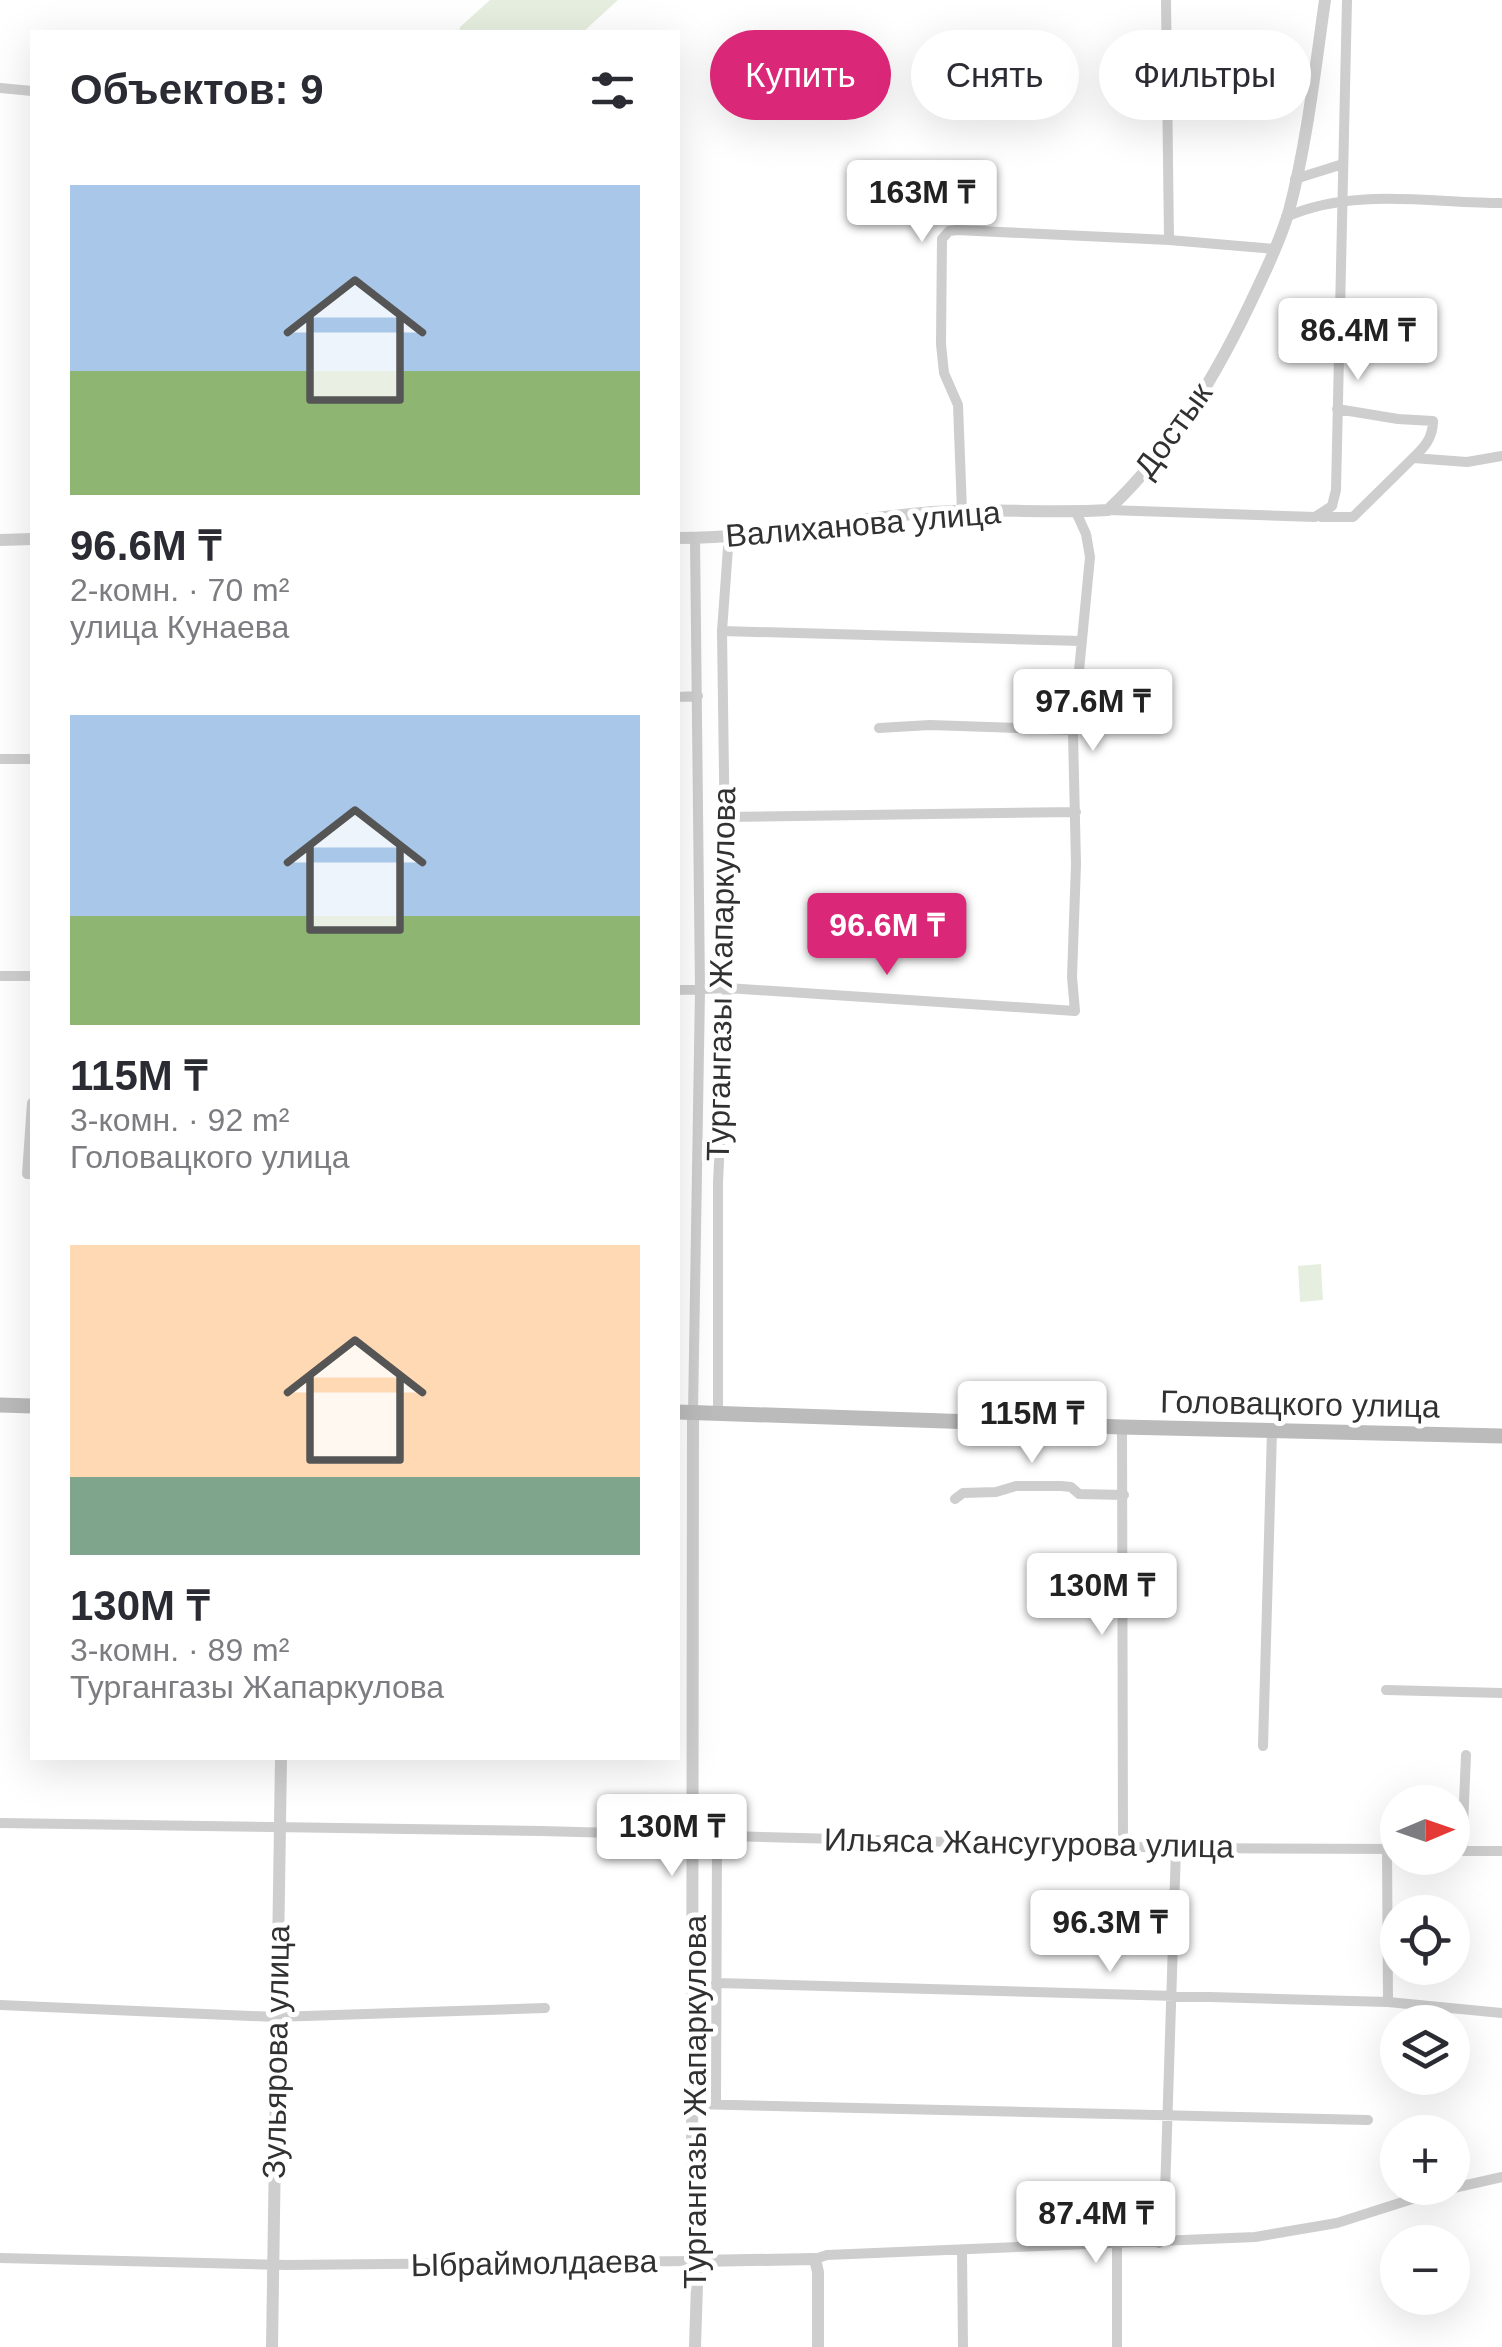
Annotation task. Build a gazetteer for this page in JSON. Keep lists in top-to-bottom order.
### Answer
{
  "streets": {
    "main road": ["Головацкого улица"],
    "street": [
      "Достык",
      "Валиханова улица",
      "Тургангазы Жапаркулова",
      "Ильяса Жансугурова улица",
      "Зульярова улица",
      "Ыбраймолдаева"
    ]
  },
  "crossings": [
    ["Достык", "Валиханова улица"],
    ["Валиханова улица", "Тургангазы Жапаркулова"],
    ["Тургангазы Жапаркулова", "Головацкого улица"],
    ["Тургангазы Жапаркулова", "Ильяса Жансугурова улица"],
    ["Тургангазы Жапаркулова", "Ыбраймолдаева"],
    ["Ильяса Жансугурова улица", "Зульярова улица"],
    ["Зульярова улица", "Ыбраймолдаева"]
  ],
  "north": "right",
  "page": {
    "chip": ["Купить", "Снять", "Фильтры"],
    "heading": "Объектов: 9",
    "list": [
      {
        "name": "96.6M ₸",
        "note": "2-комн. · 70 m² · улица Кунаева"
      },
      {
        "name": "115M ₸",
        "note": "3-комн. · 92 m² · Головацкого улица"
      },
      {
        "name": "130M ₸",
        "note": "3-комн. · 89 m² · Тургангазы Жапаркулова"
      }
    ],
    "price": [
      "163M ₸",
      "86.4M ₸",
      "97.6M ₸",
      "96.6M ₸",
      "115M ₸",
      "130M ₸",
      "130M ₸",
      "96.3M ₸",
      "87.4M ₸"
    ],
    "map_buttons": ["+", "−"]
  }
}
